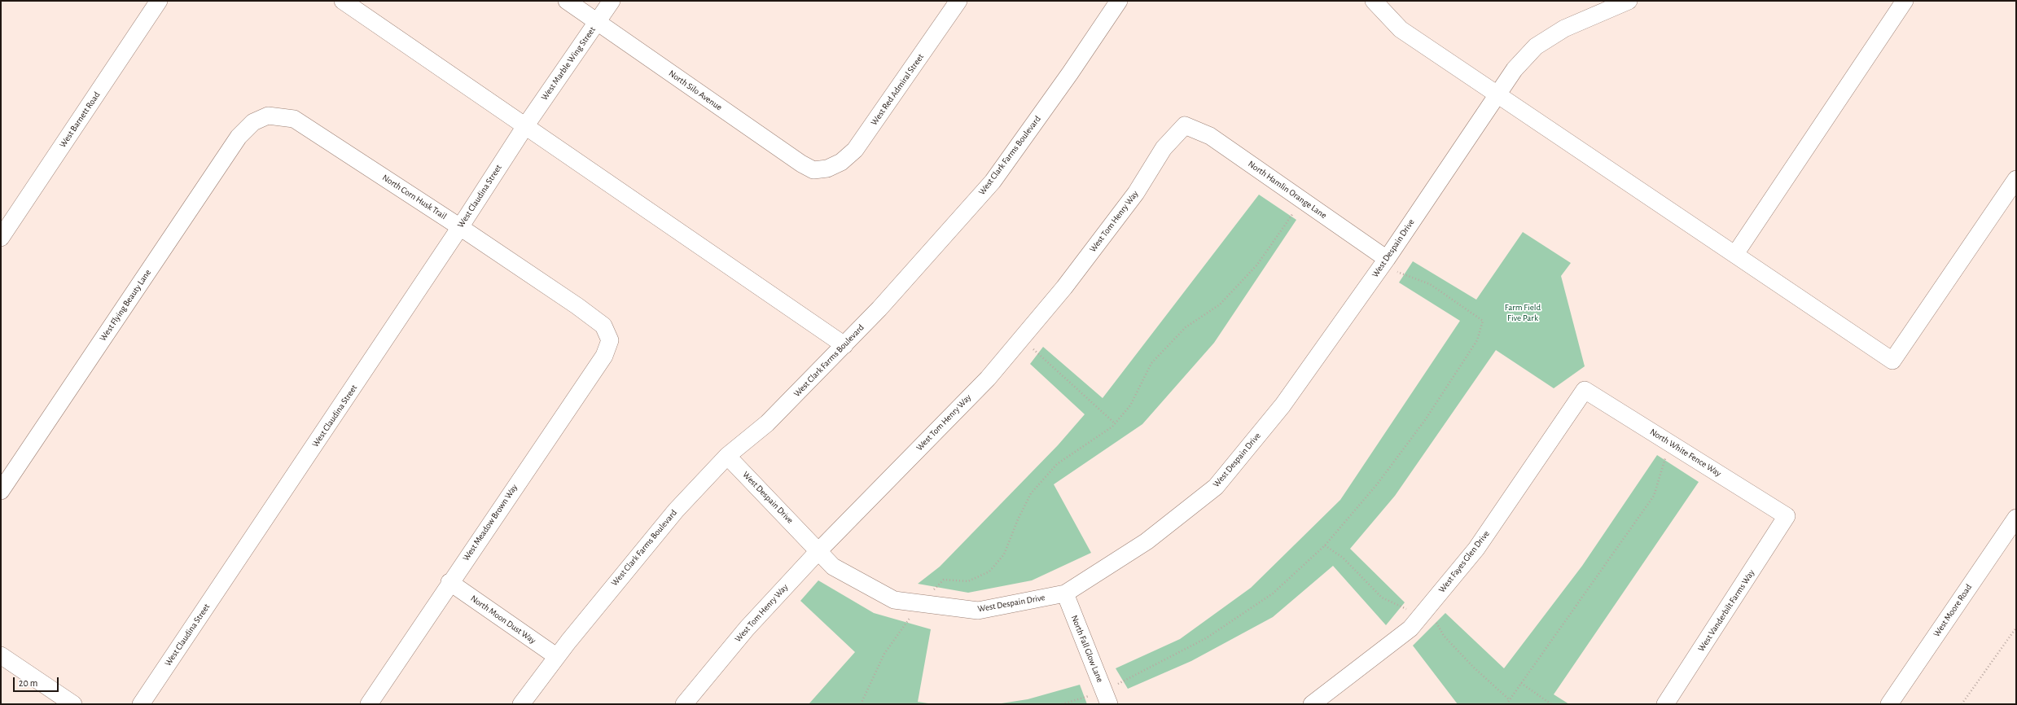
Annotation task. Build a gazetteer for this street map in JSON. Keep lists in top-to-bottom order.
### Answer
{
  "streets": {
    "street": [
      "West Marble Wing Street",
      "West Red Admiral Street",
      "North Silo Avenue",
      "West Barnett Road",
      "West Clark Farms Boulevard",
      "North Hamlin Orange Lane",
      "West Claudina Street",
      "North Corn Husk Trail",
      "West Tom Henry Way",
      "West Despain Drive",
      "West Flying Beauty Lane",
      "North White Fence Way",
      "West Meadow Brown Way",
      "West Fayes Glen Drive",
      "West Vanderbilt Farms Way",
      "West Moore Road",
      "North Moon Dust Way",
      "North Fall Glow Lane"
    ]
  },
  "crossings": [
    ["West Marble Wing Street", "North Silo Avenue"],
    ["West Marble Wing Street", "West Claudina Street"],
    ["West Red Admiral Street", "North Silo Avenue"],
    ["West Clark Farms Boulevard", "West Despain Drive"],
    ["West Clark Farms Boulevard", "North Moon Dust Way"],
    ["North Hamlin Orange Lane", "West Tom Henry Way"],
    ["North Hamlin Orange Lane", "West Despain Drive"],
    ["West Claudina Street", "North Corn Husk Trail"],
    ["North Corn Husk Trail", "West Flying Beauty Lane"],
    ["North Corn Husk Trail", "West Meadow Brown Way"],
    ["West Tom Henry Way", "West Despain Drive"],
    ["West Despain Drive", "North Fall Glow Lane"],
    ["North White Fence Way", "West Fayes Glen Drive"],
    ["North White Fence Way", "West Vanderbilt Farms Way"],
    ["West Meadow Brown Way", "North Moon Dust Way"]
  ],
  "parks": ["Farm Field Five Park"],
  "scale_bar": "20 m"
}
